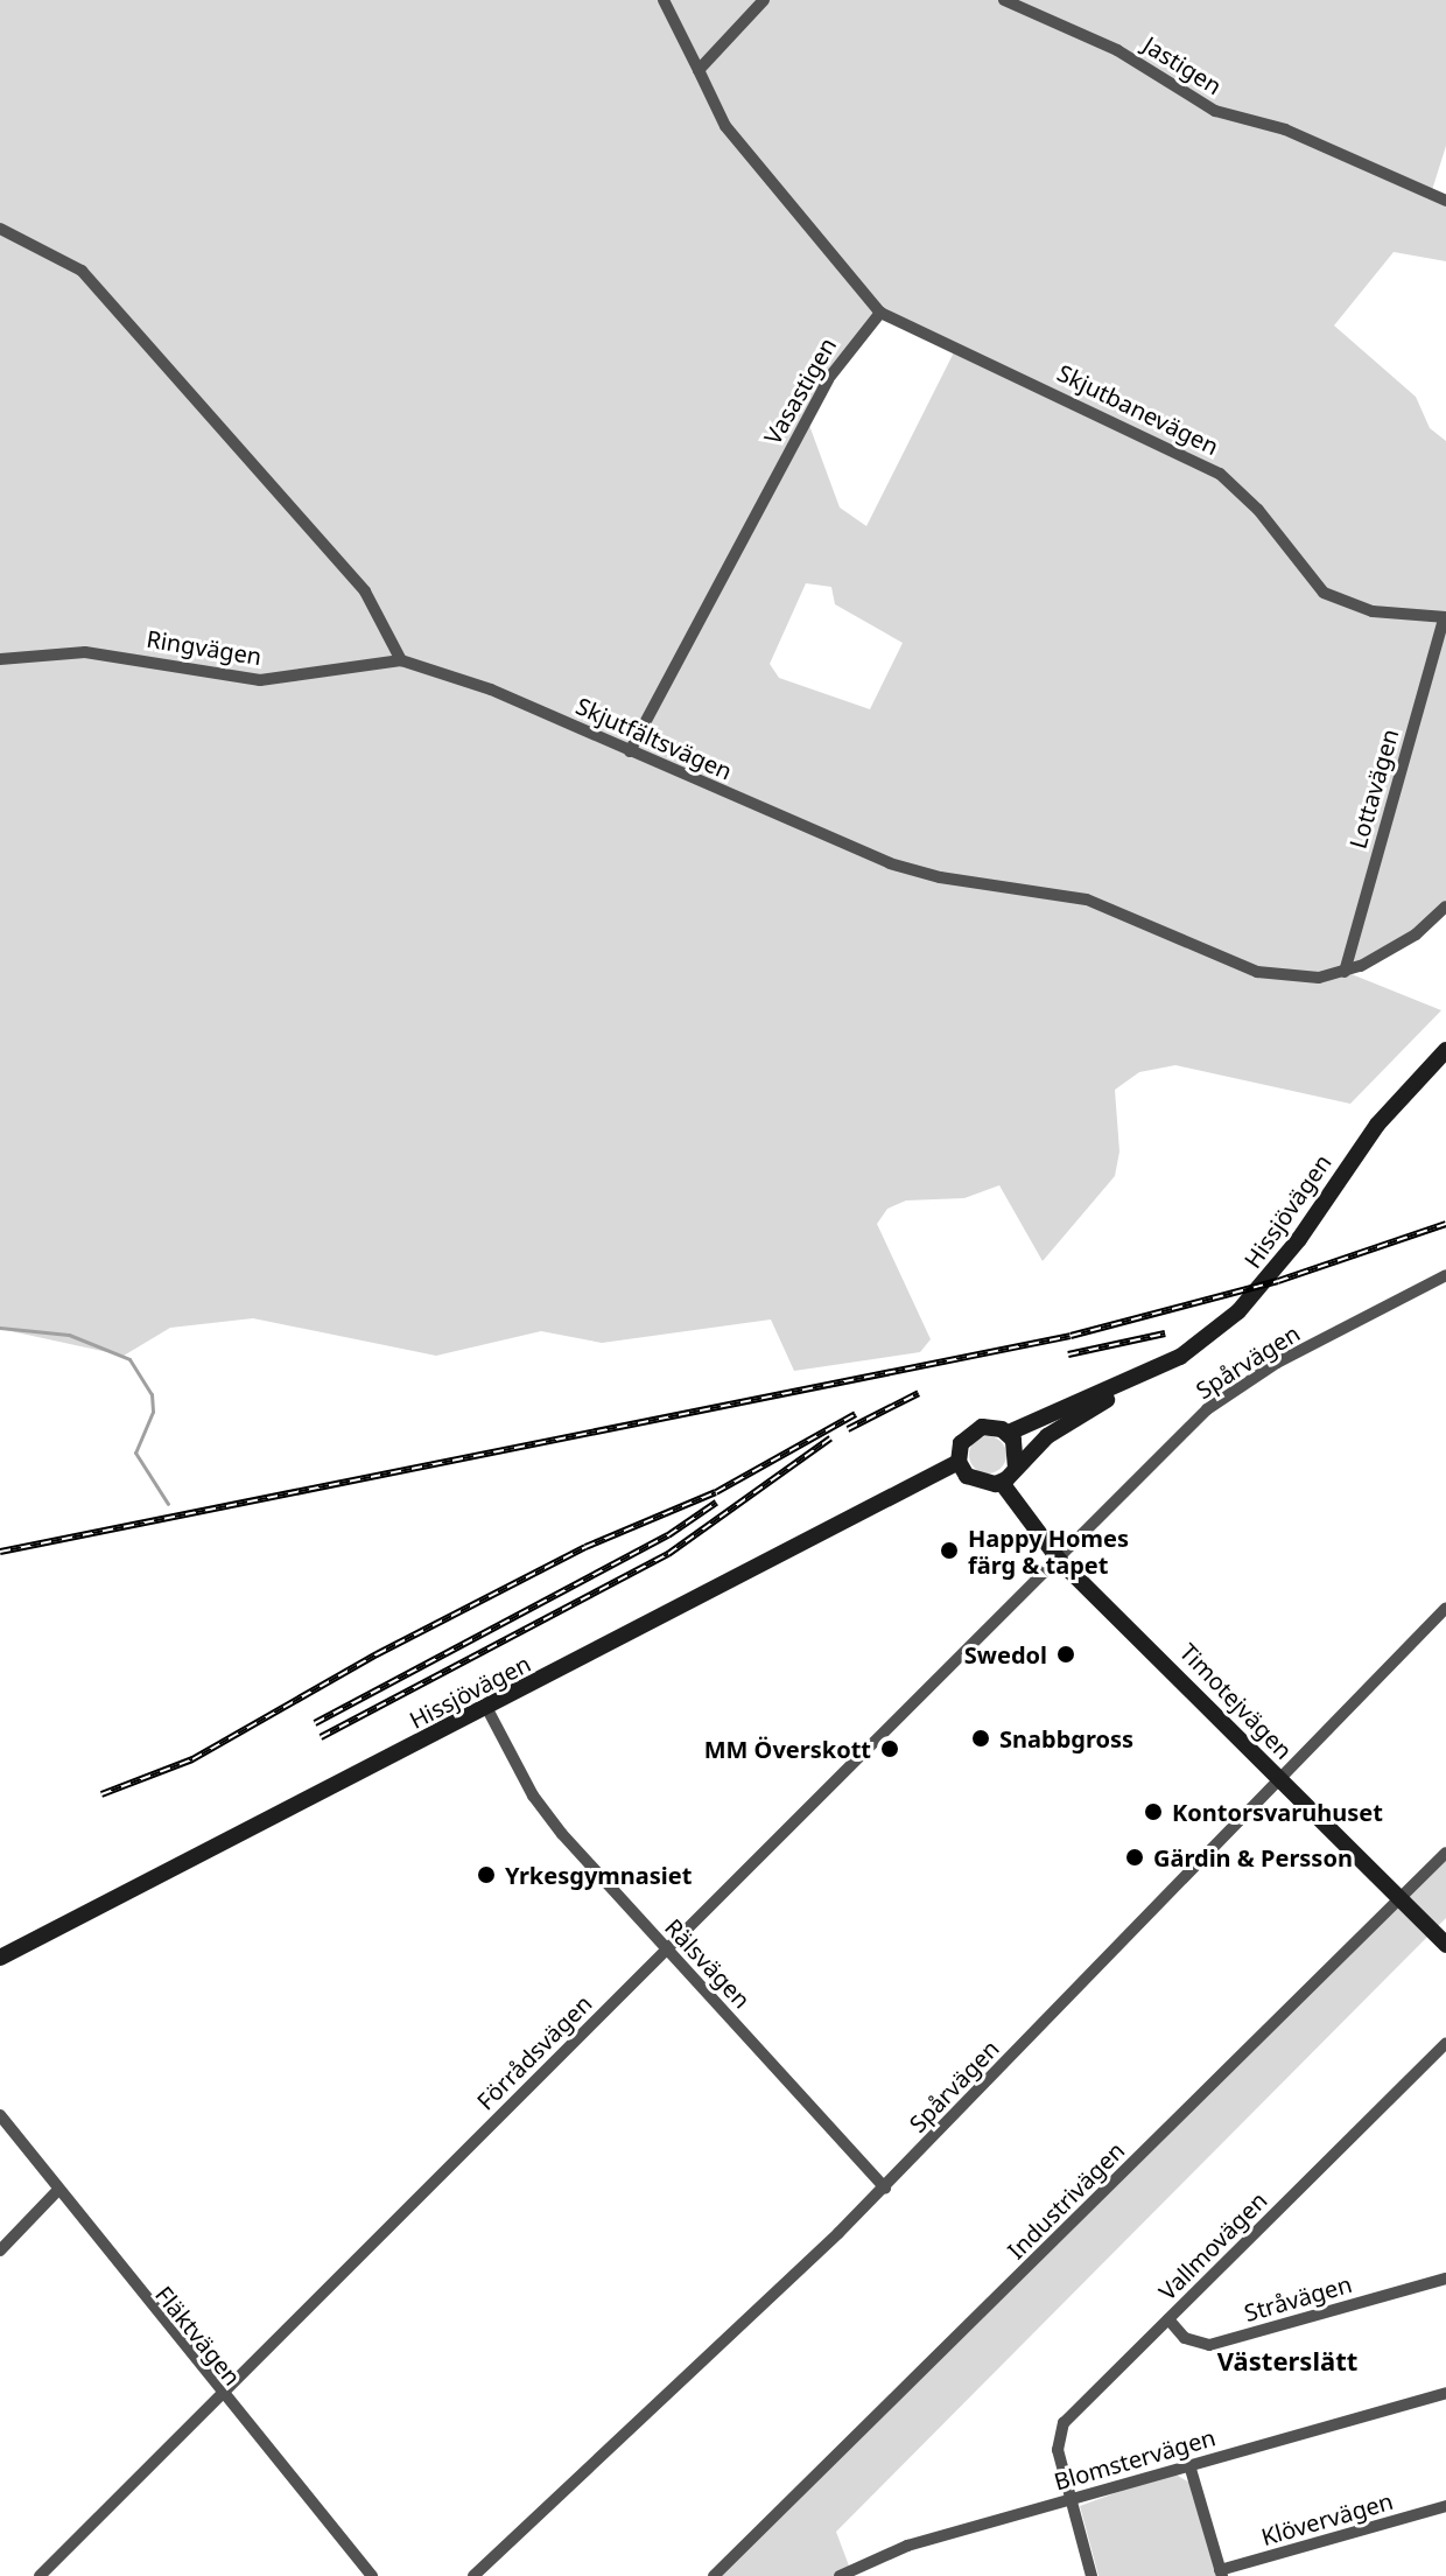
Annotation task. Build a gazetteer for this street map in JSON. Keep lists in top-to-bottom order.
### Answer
{
  "streets": {
    "main road": ["Hissjövägen", "Timotejvägen"],
    "street": [
      "Jastigen",
      "Vasastigen",
      "Skjutbanevägen",
      "Ringvägen",
      "Skjutfältsvägen",
      "Lottavägen",
      "Spårvägen",
      "Rälsvägen",
      "Förrådsvägen",
      "Industrivägen",
      "Vallmovägen",
      "Stråvägen",
      "Fläktvägen",
      "Blomstervägen",
      "Klövervägen"
    ]
  },
  "crossings": [
    ["Vasastigen", "Skjutbanevägen"],
    ["Vasastigen", "Skjutfältsvägen"],
    ["Skjutbanevägen", "Lottavägen"],
    ["Ringvägen", "Skjutfältsvägen"],
    ["Skjutfältsvägen", "Lottavägen"],
    ["Hissjövägen", "Timotejvägen"],
    ["Hissjövägen", "Rälsvägen"],
    ["Spårvägen", "Timotejvägen"],
    ["Spårvägen", "Rälsvägen"],
    ["Spårvägen", "Förrådsvägen"],
    ["Timotejvägen", "Förrådsvägen"],
    ["Timotejvägen", "Industrivägen"],
    ["Rälsvägen", "Förrådsvägen"],
    ["Förrådsvägen", "Fläktvägen"],
    ["Vallmovägen", "Stråvägen"],
    ["Vallmovägen", "Blomstervägen"]
  ],
  "districts": ["Västerslätt"],
  "places": [
    "Happy Homes färg & tapet",
    "Swedol",
    "Snabbgross",
    "MM Överskott",
    "Kontorsvaruhuset",
    "Gärdin & Persson",
    "Yrkesgymnasiet"
  ]
}
